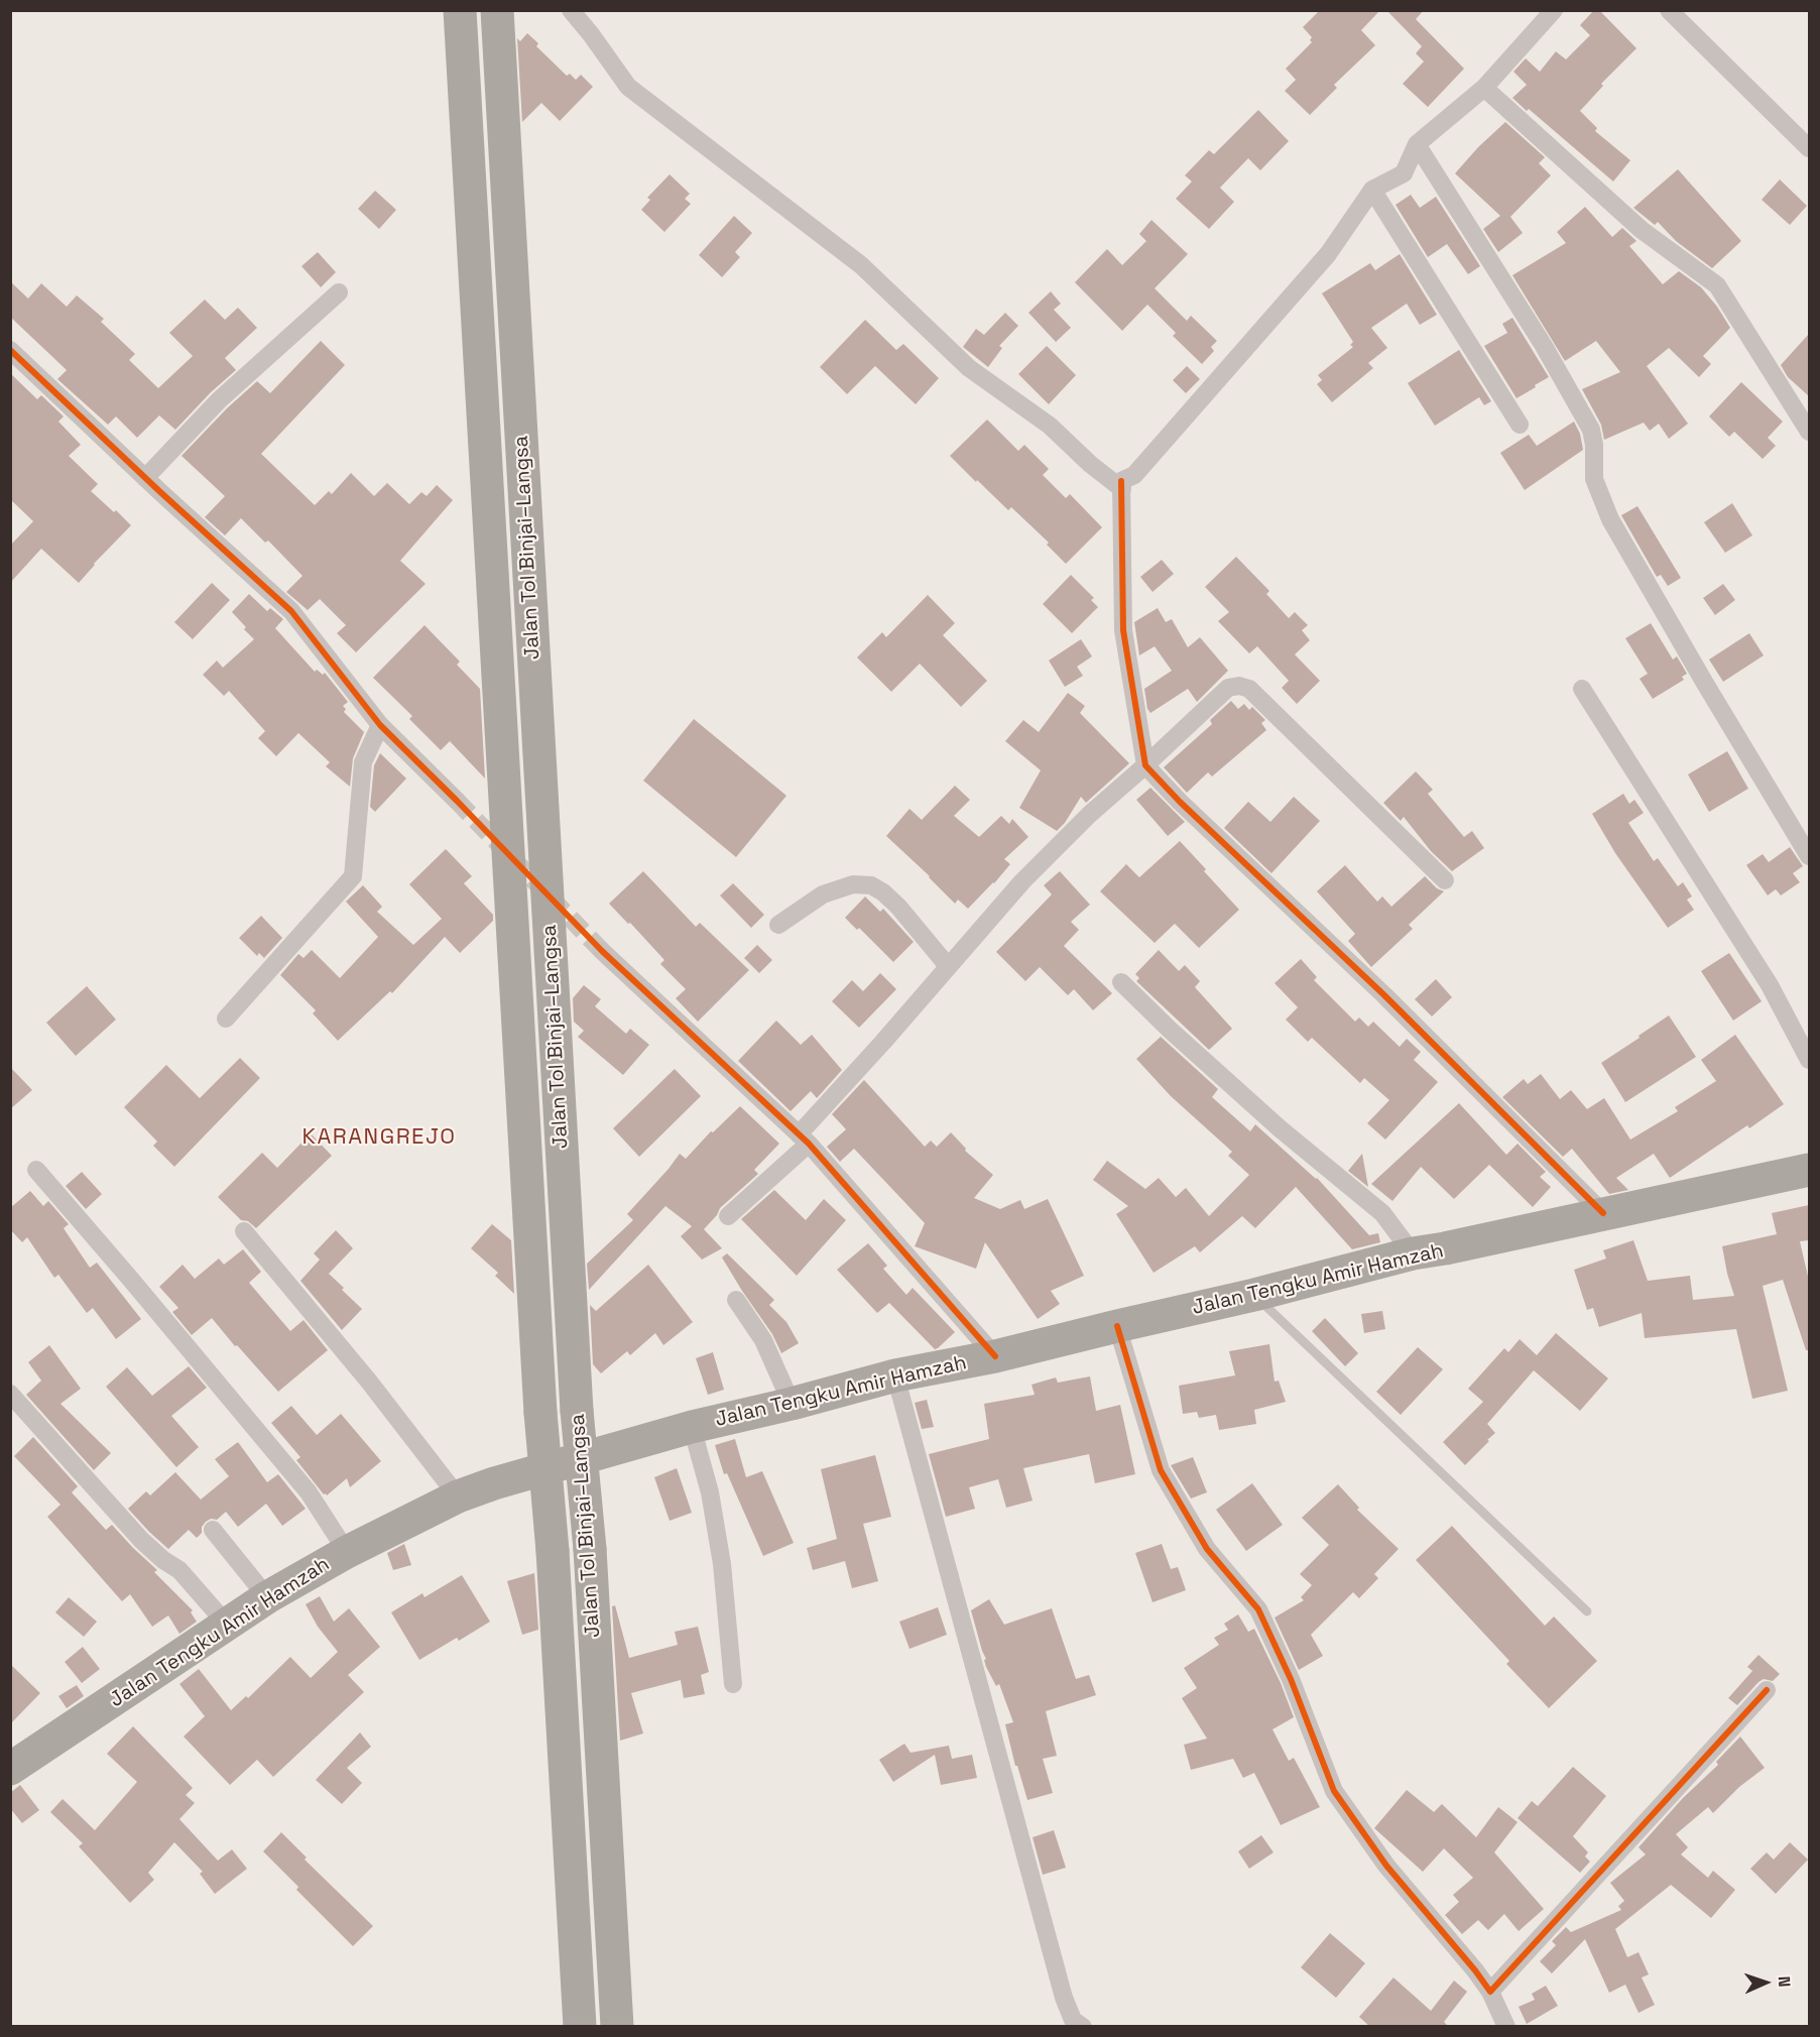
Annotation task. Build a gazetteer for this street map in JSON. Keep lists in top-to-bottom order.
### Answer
{
  "streets": {
    "highway": ["Jalan Tol Binjai–Langsa", "Jalan Tengku Amir Hamzah"]
  },
  "districts": ["KARANGREJO"],
  "north": "right"
}
